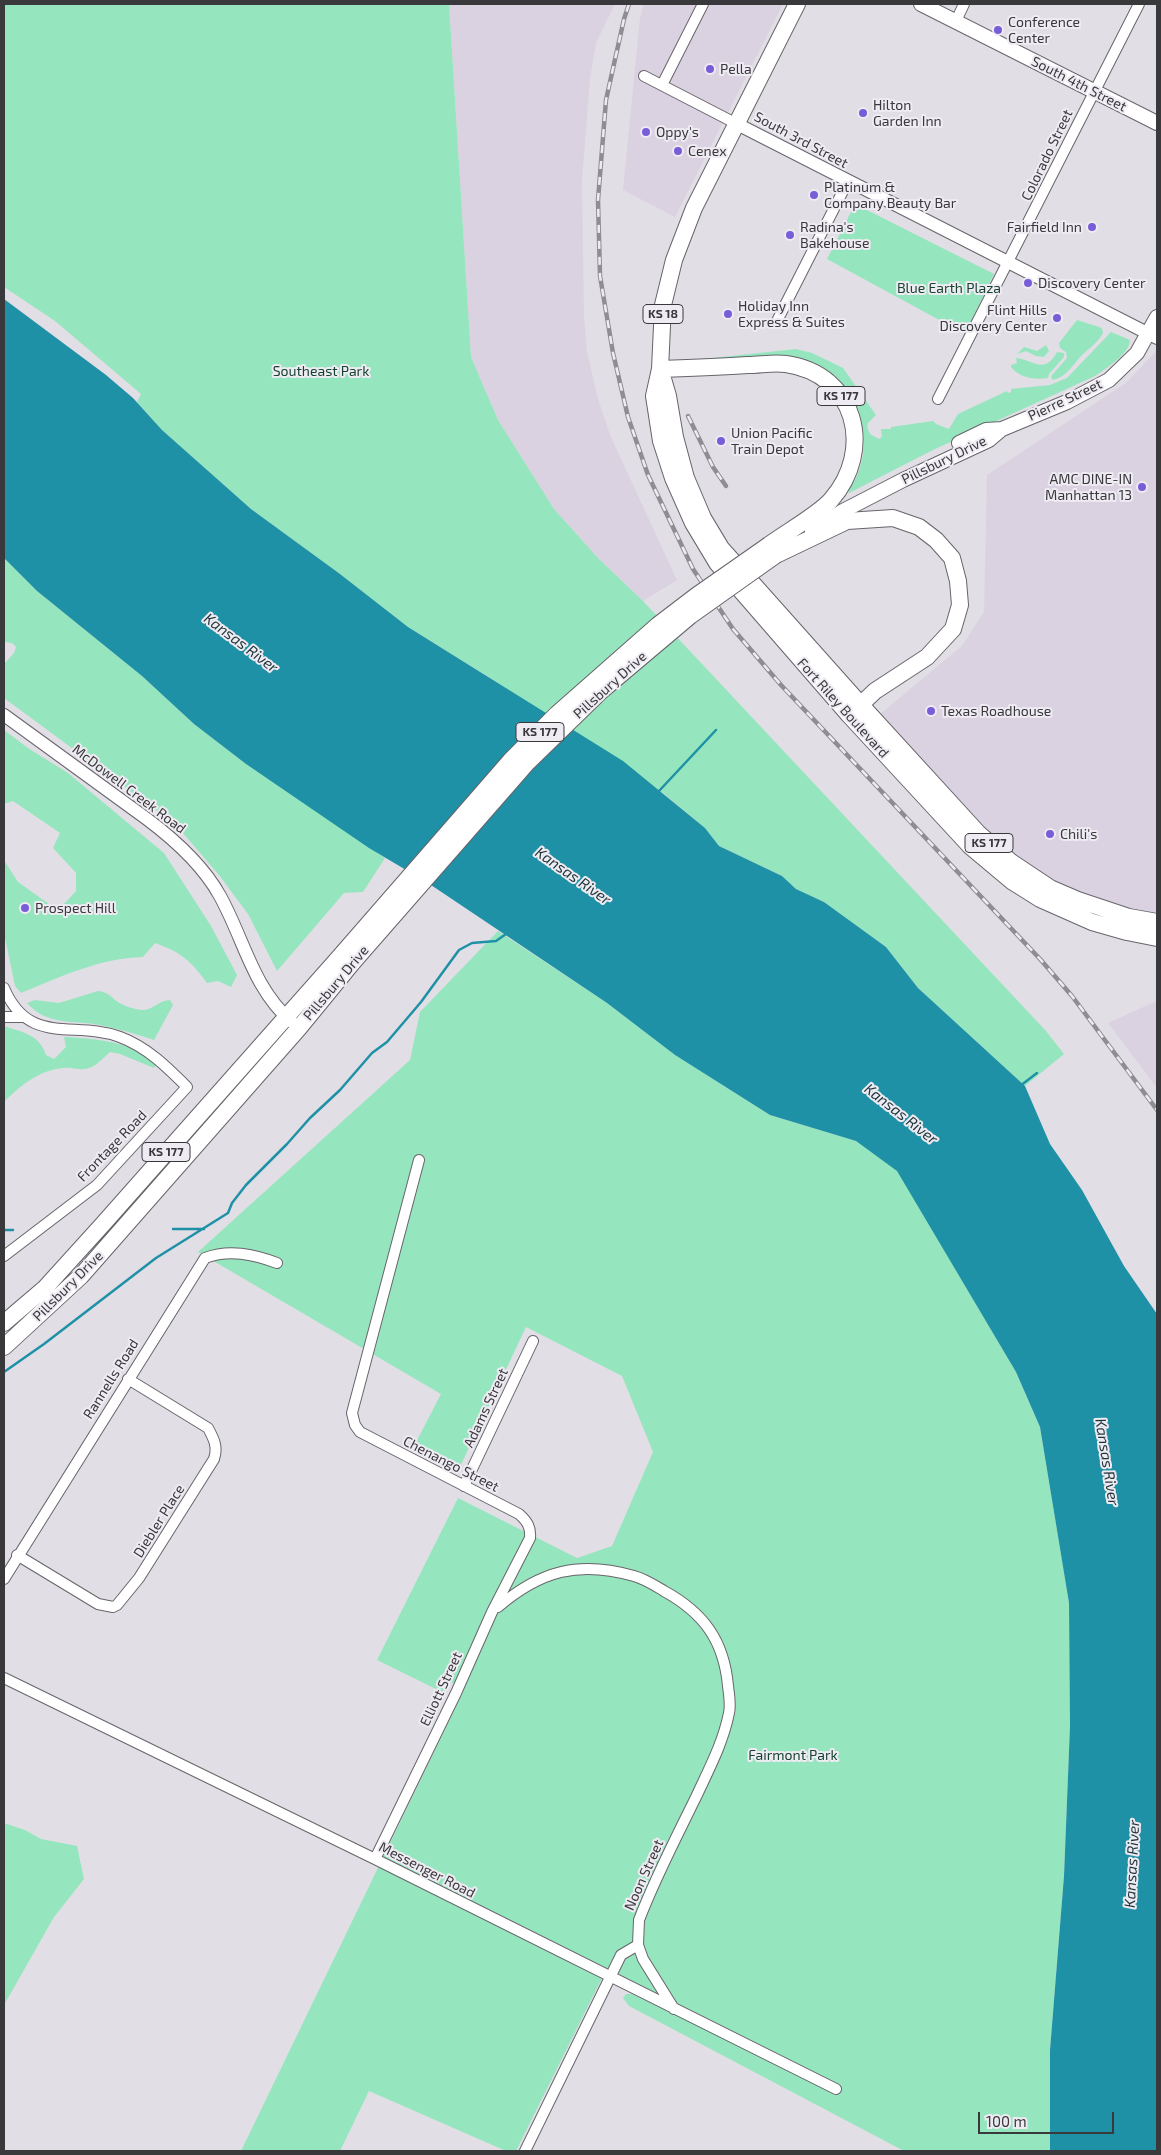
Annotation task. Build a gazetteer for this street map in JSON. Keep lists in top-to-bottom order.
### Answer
{
  "streets": {
    "highway": [
      "KS 18",
      "KS 177",
      "Pillsbury Drive",
      "Fort Riley Boulevard"
    ],
    "main road": ["South 4th Street", "Pierre Street"],
    "street": [
      "South 3rd Street",
      "Colorado Street",
      "McDowell Creek Road",
      "Frontage Road",
      "Rannells Road",
      "Adams Street",
      "Chenango Street",
      "Diebler Place",
      "Elliott Street",
      "Messenger Road",
      "Noon Street"
    ]
  },
  "crossings": [
    ["South 4th Street", "Colorado Street"],
    ["South 3rd Street", "Colorado Street"],
    ["South 3rd Street", "Pierre Street"],
    ["South 3rd Street", "Fort Riley Boulevard"],
    ["KS 177", "Pillsbury Drive"],
    ["KS 177", "Fort Riley Boulevard"],
    ["Pierre Street", "Pillsbury Drive"],
    ["Pillsbury Drive", "McDowell Creek Road"],
    ["Rannells Road", "Diebler Place"],
    ["Adams Street", "Chenango Street"],
    ["Chenango Street", "Elliott Street"],
    ["Elliott Street", "Messenger Road"],
    ["Elliott Street", "Noon Street"]
  ],
  "water": ["Kansas River"],
  "parks": ["Blue Earth Plaza", "Southeast Park", "Fairmont Park"],
  "places": [
    "Conference Center",
    "Pella",
    "Hilton Garden Inn",
    "Oppy's",
    "Cenex",
    "Platinum & Company Beauty Bar",
    "Fairfield Inn",
    "Radina's Bakehouse",
    "Discovery Center",
    "Holiday Inn Express & Suites",
    "Flint Hills Discovery Center",
    "Union Pacific Train Depot",
    "AMC DINE-IN Manhattan 13",
    "Texas Roadhouse",
    "Chili's",
    "Prospect Hill"
  ],
  "scale_bar": "100 m"
}
